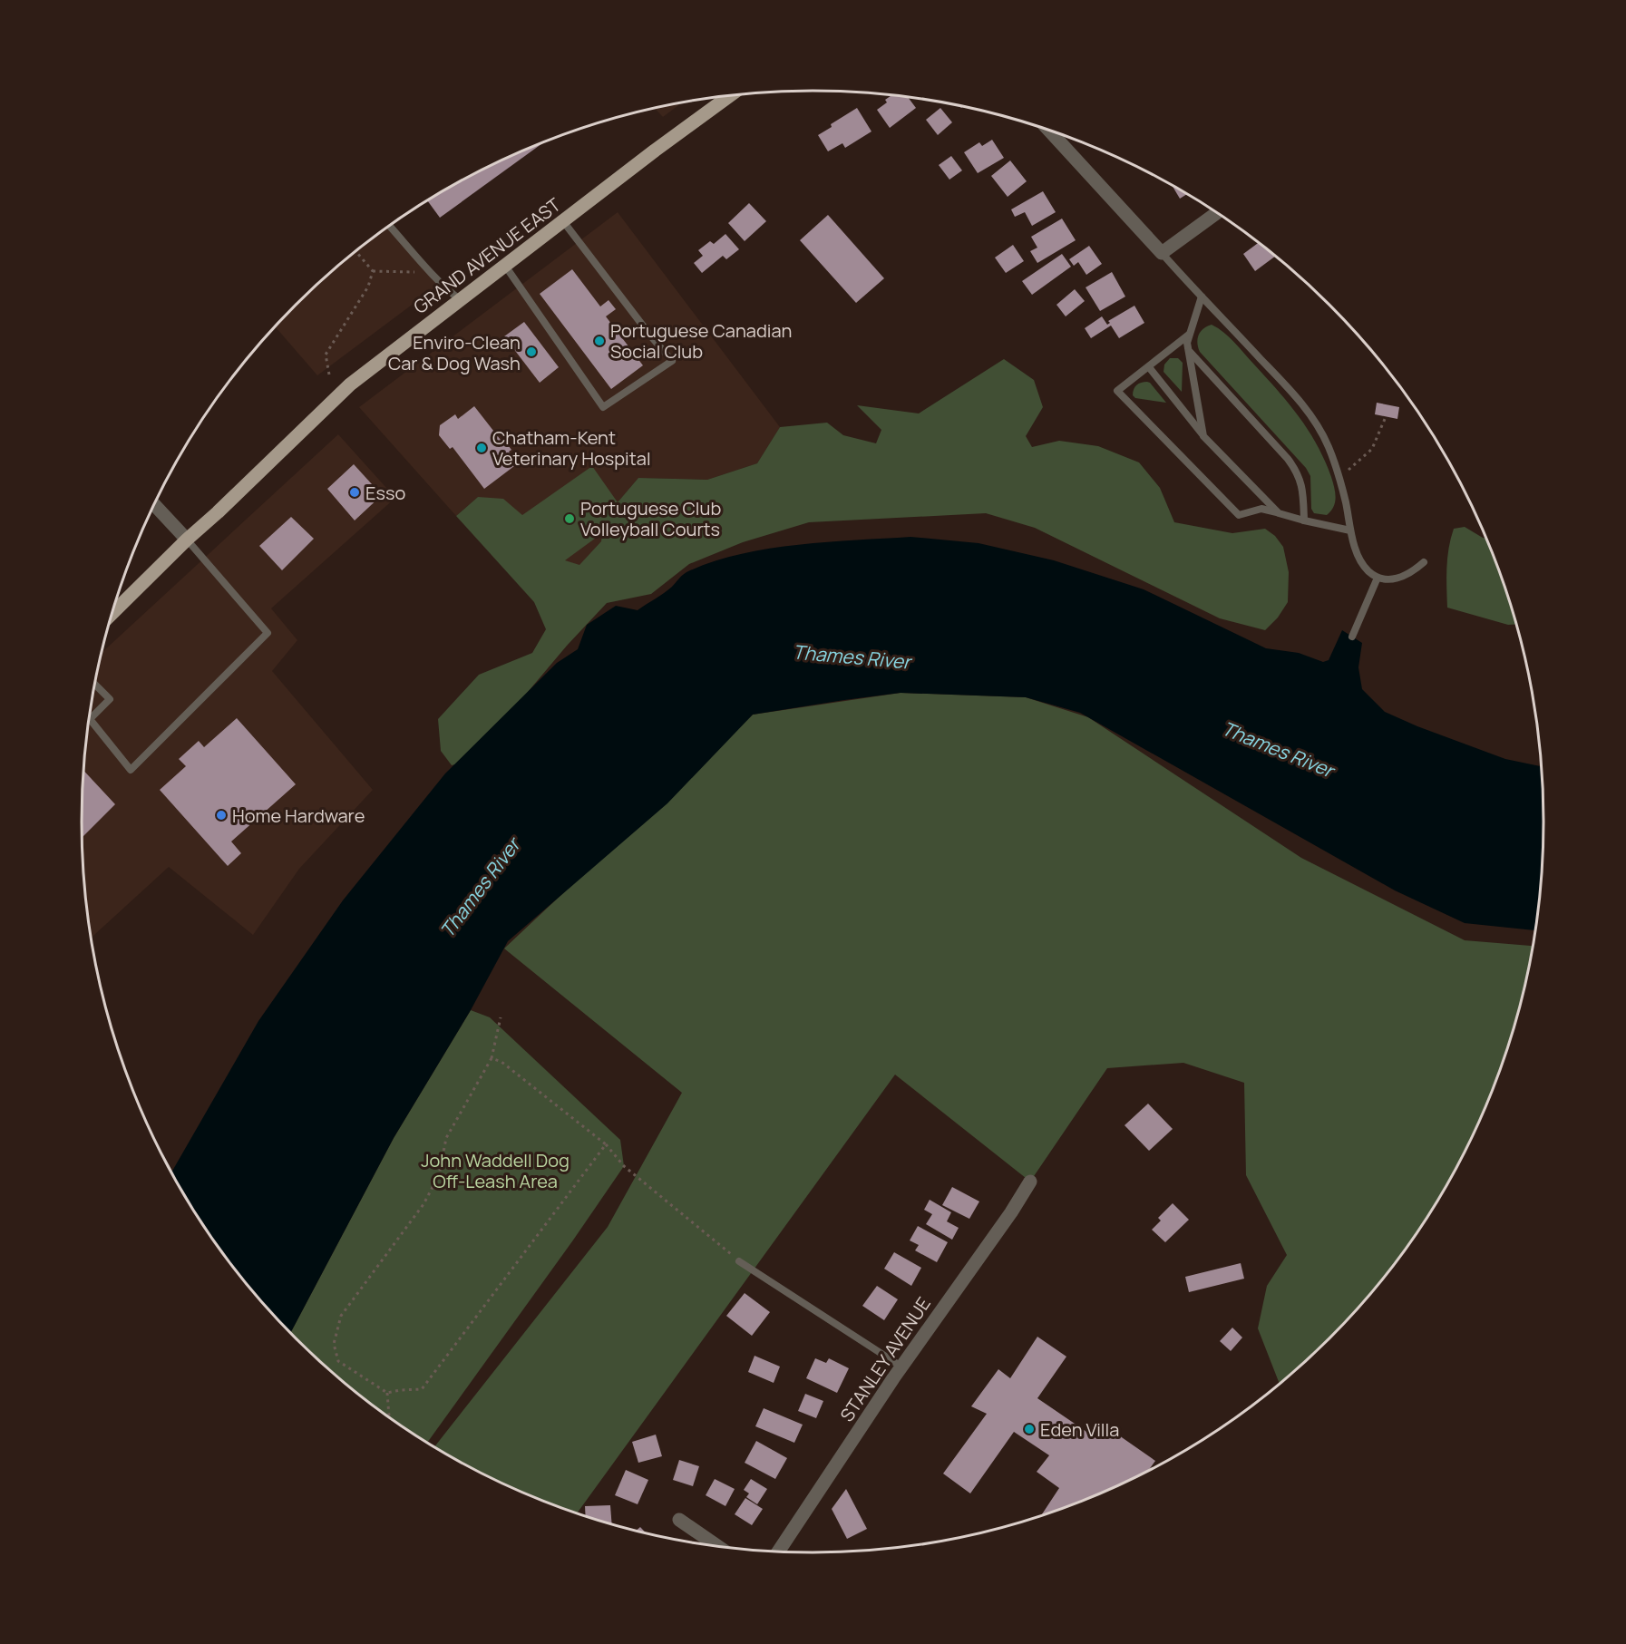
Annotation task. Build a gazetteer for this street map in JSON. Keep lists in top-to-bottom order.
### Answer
{
  "streets": {
    "main road": ["GRAND AVENUE EAST"],
    "street": ["STANLEY AVENUE"]
  },
  "water": ["Thames River"],
  "parks": ["John Waddell Dog Off-Leash Area"],
  "places": [
    "Portuguese Canadian Social Club",
    "Enviro-Clean Car & Dog Wash",
    "Chatham-Kent Veterinary Hospital",
    "Esso",
    "Portuguese Club Volleyball Courts",
    "Home Hardware",
    "Eden Villa"
  ]
}
